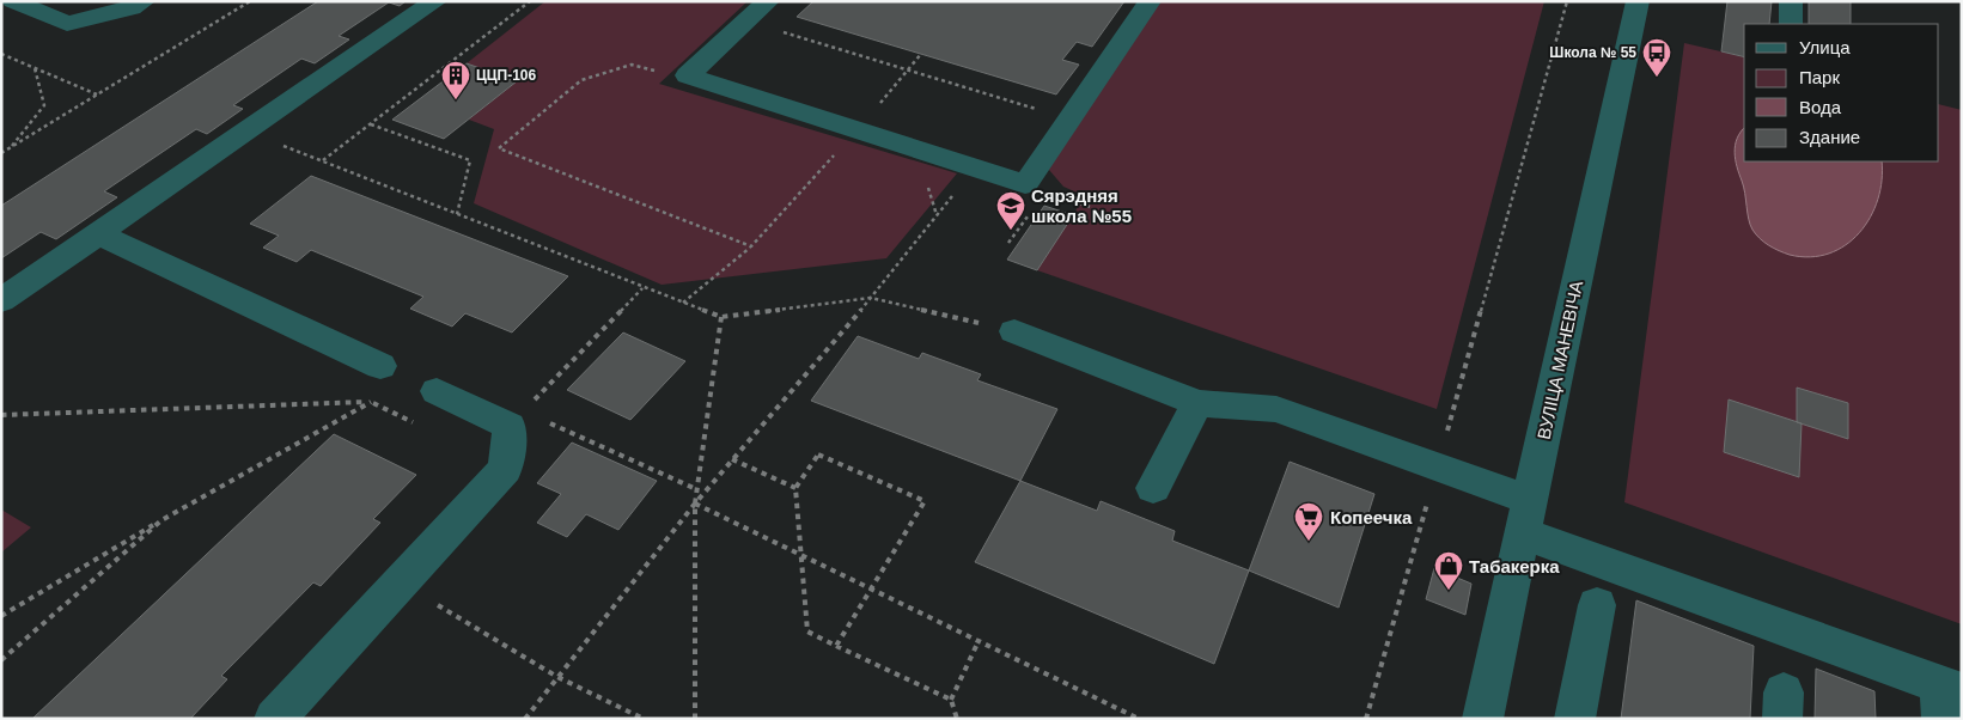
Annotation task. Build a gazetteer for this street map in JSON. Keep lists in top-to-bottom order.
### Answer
{
  "streets": {
    "street": ["ВУЛІЦА МАНЕВІЧА"]
  },
  "places": {
    "bus stop": ["Школа № 55"],
    "building": ["ЦЦП-106"],
    "school or university": ["Сярэдняя школа №55"],
    "supermarket": ["Копеечка"],
    "shop": ["Табакерка"]
  },
  "legend": [
    "Улица",
    "Парк",
    "Вода",
    "Здание"
  ]
}
